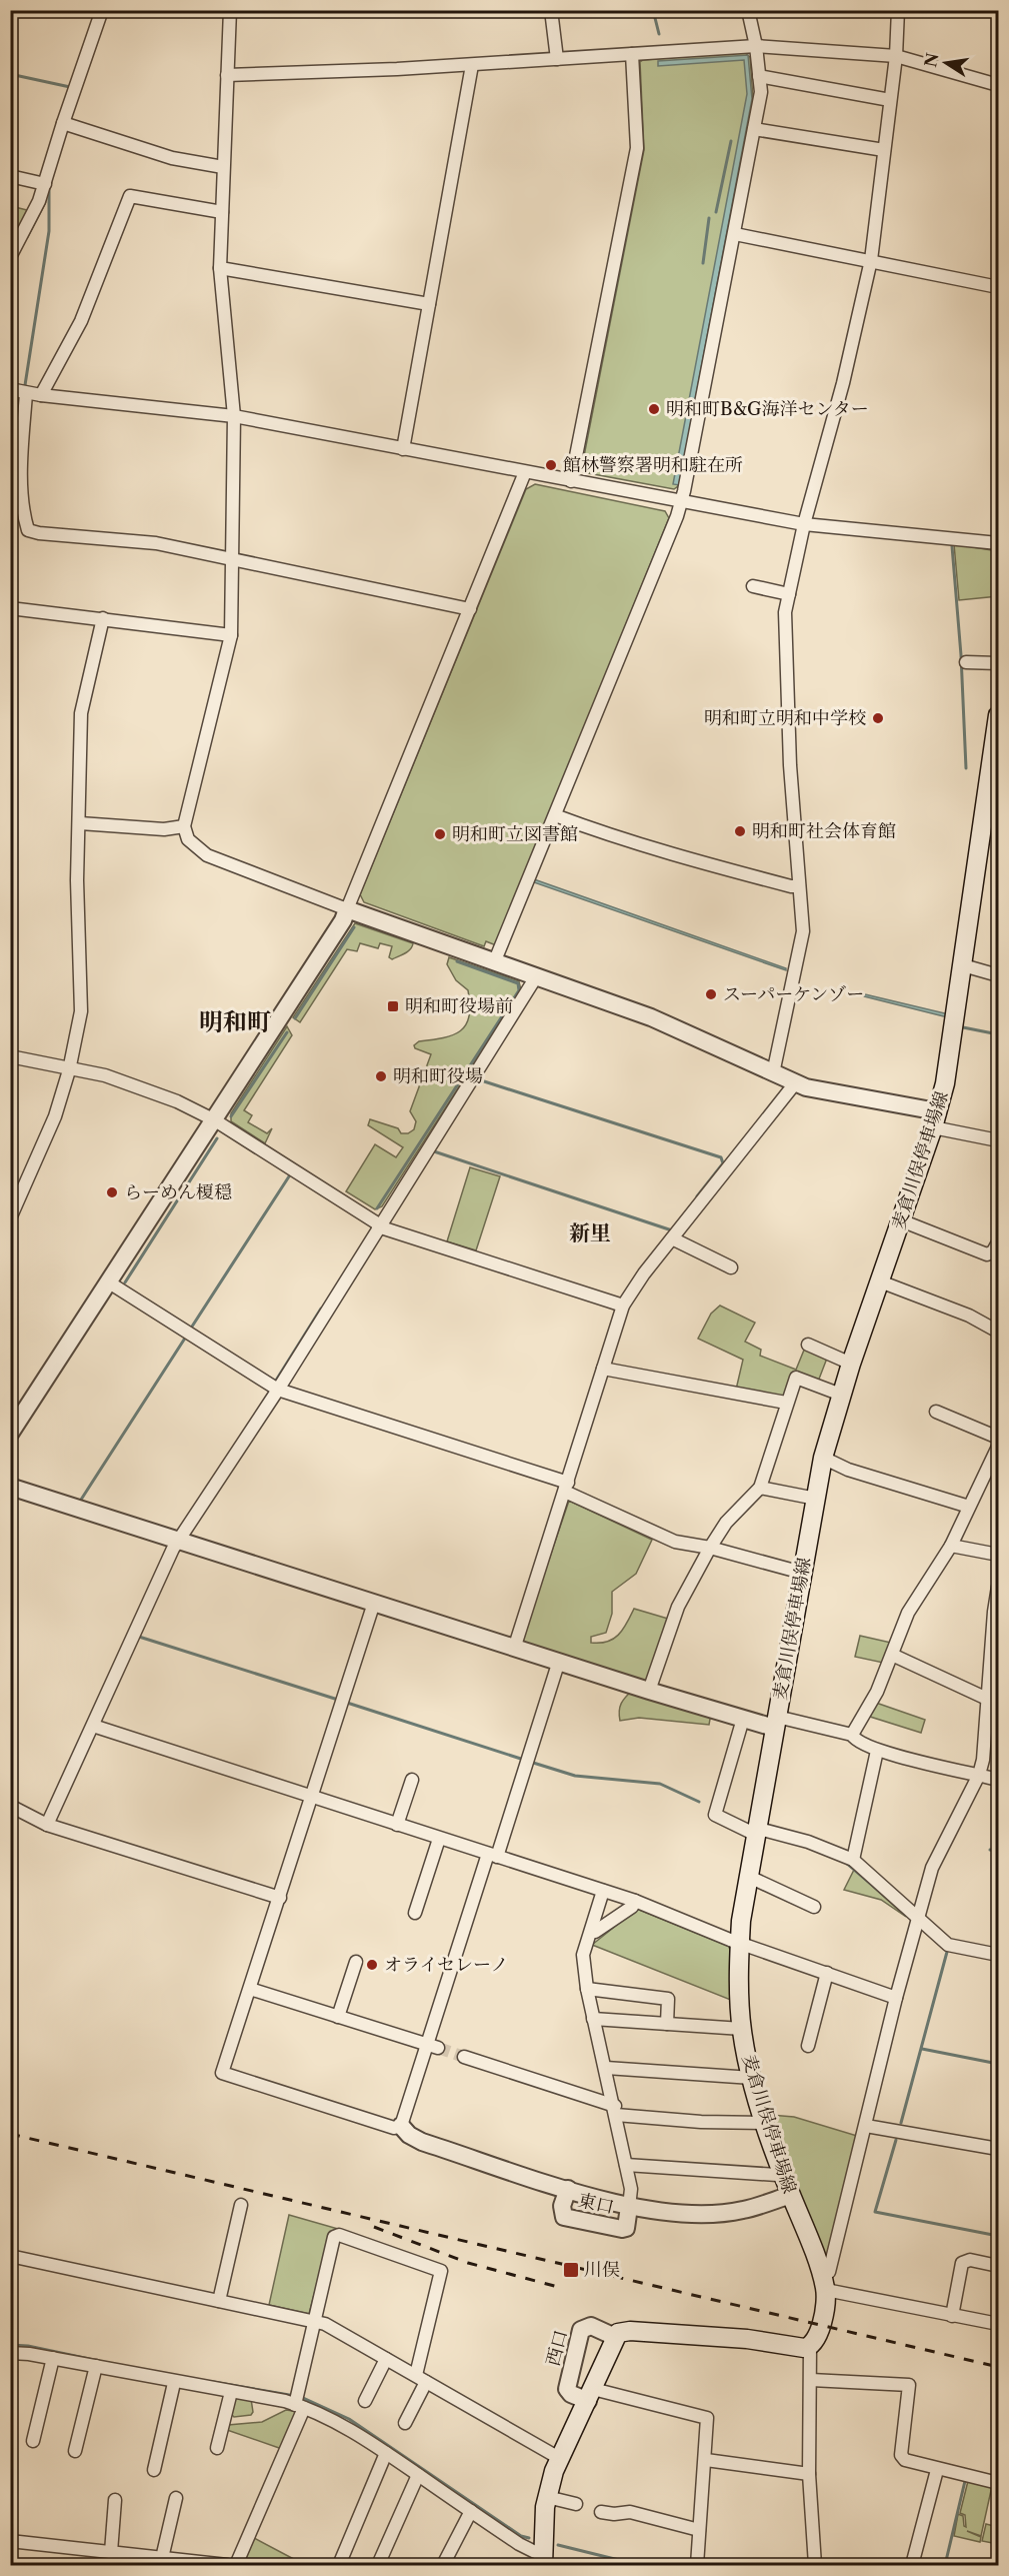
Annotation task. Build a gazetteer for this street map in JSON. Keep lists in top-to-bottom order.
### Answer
{
  "streets": {
    "main road": ["麦倉川俣停車場線"],
    "street": ["東口", "西口"]
  },
  "districts": ["明和町", "新里"],
  "places": {
    "other": [
      "明和町B&G海洋センター",
      "館林警察署明和駐在所",
      "明和町立明和中学校",
      "明和町社会体育館",
      "明和町立図書館",
      "スーパーケンゾー",
      "明和町役場",
      "らーめん榎穏",
      "オライセレーノ"
    ],
    "transit": ["明和町役場前", "川俣"]
  },
  "north": "left"
}
